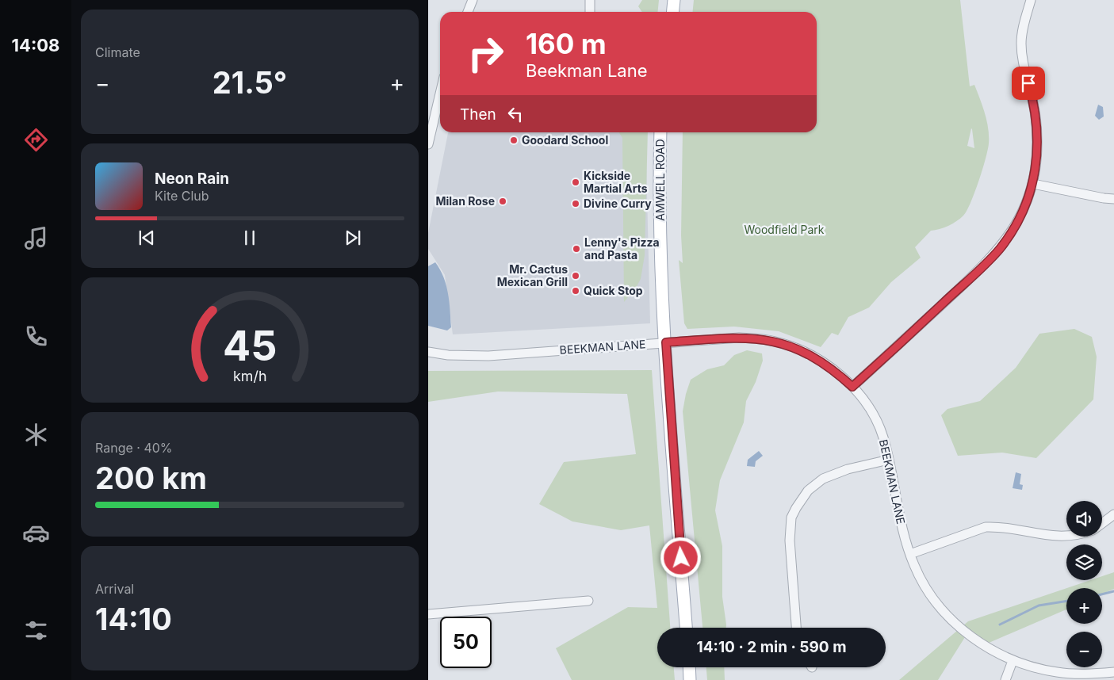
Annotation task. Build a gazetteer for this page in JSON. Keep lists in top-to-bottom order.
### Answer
{
  "streets": {
    "main road": ["AMWELL ROAD"],
    "street": ["BEEKMAN LANE"]
  },
  "crossings": [
    ["AMWELL ROAD", "BEEKMAN LANE"]
  ],
  "parks": ["Woodfield Park"],
  "places": [
    "Goodard School",
    "Kickside Martial Arts",
    "Milan Rose",
    "Divine Curry",
    "Lenny's Pizza and Pasta",
    "Mr. Cactus Mexican Grill",
    "Quick Stop"
  ],
  "page": {
    "tabs": "14:08",
    "tile": [
      "Climate",
      ["Range · 40%", "200 km"],
      ["Arrival", "14:10"]
    ],
    "turn": ["160 m", "Beekman Lane"],
    "heat": ["−", "21.5°", "+"],
    "then": "Then",
    "song": ["Neon Rain", "Kite Club"],
    "map_buttons": ["+", "−"],
    "limit": "50",
    "trip": "14:10 · 2 min · 590 m",
    "gauge": ["45", "km/h"]
  }
}
